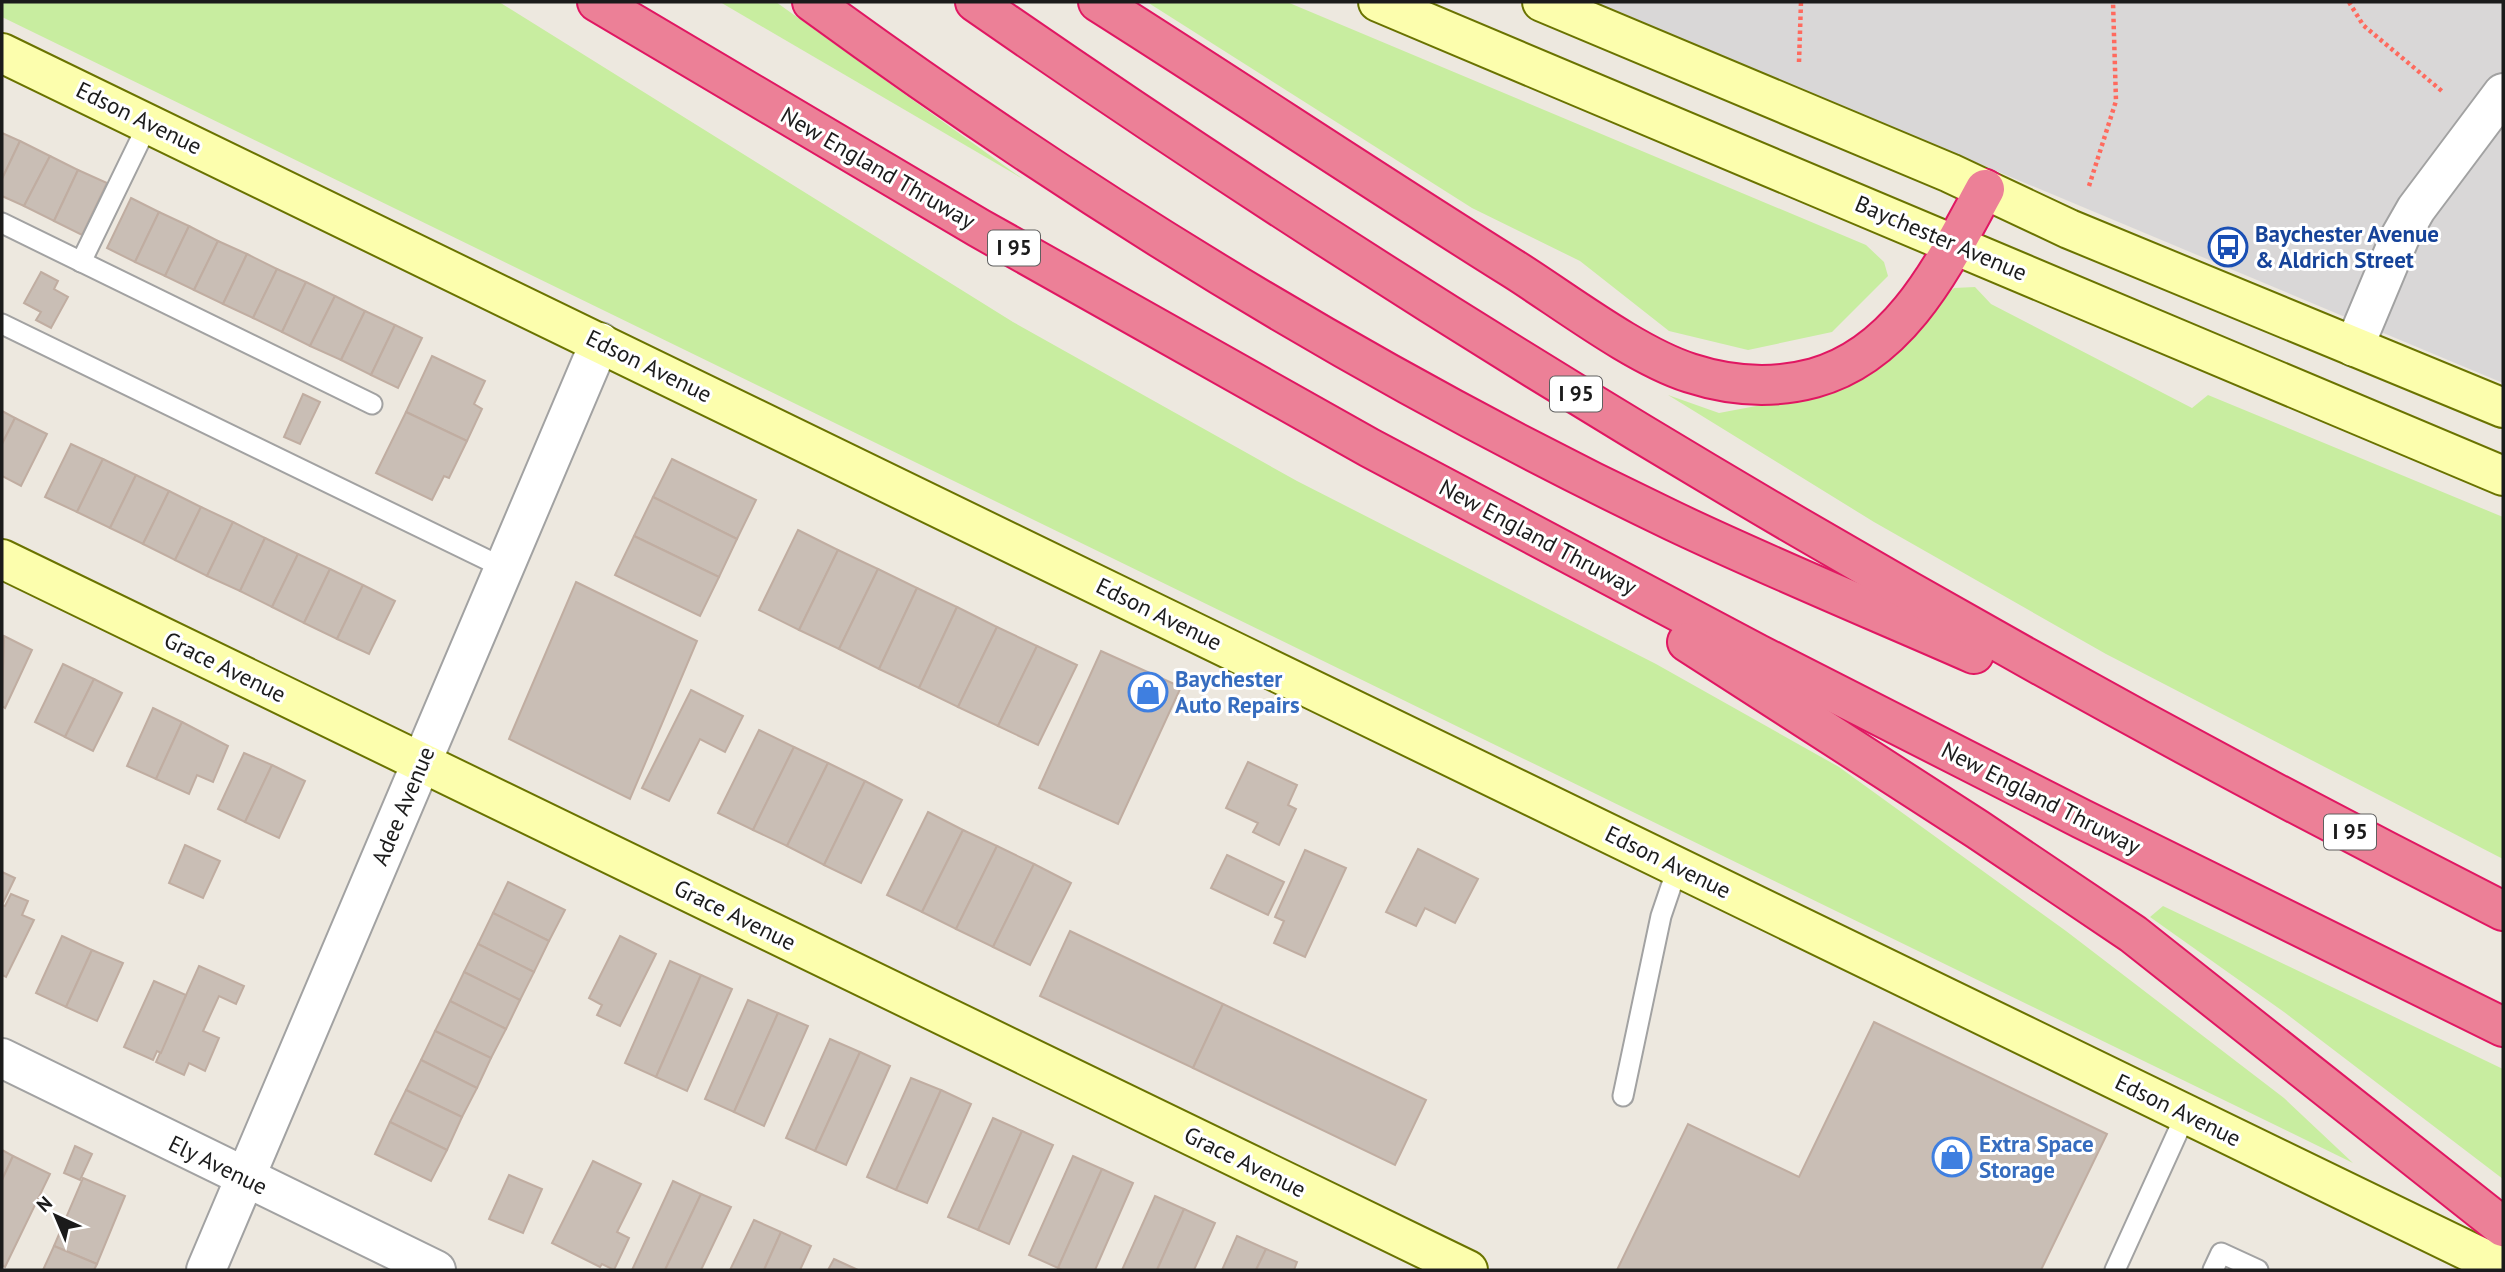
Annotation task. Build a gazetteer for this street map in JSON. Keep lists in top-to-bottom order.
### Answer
{
  "streets": {
    "highway": ["New England Thruway", "I 95"],
    "main road": ["Edson Avenue", "Baychester Avenue", "Grace Avenue"],
    "street": ["Adee Avenue", "Ely Avenue"]
  },
  "crossings": [
    ["Edson Avenue", "Adee Avenue"],
    ["Grace Avenue", "Adee Avenue"],
    ["Adee Avenue", "Ely Avenue"]
  ],
  "places": {
    "bus stop": ["Baychester Avenue & Aldrich Street"],
    "shop": ["Baychester Auto Repairs", "Extra Space Storage"]
  },
  "north": "top left"
}
